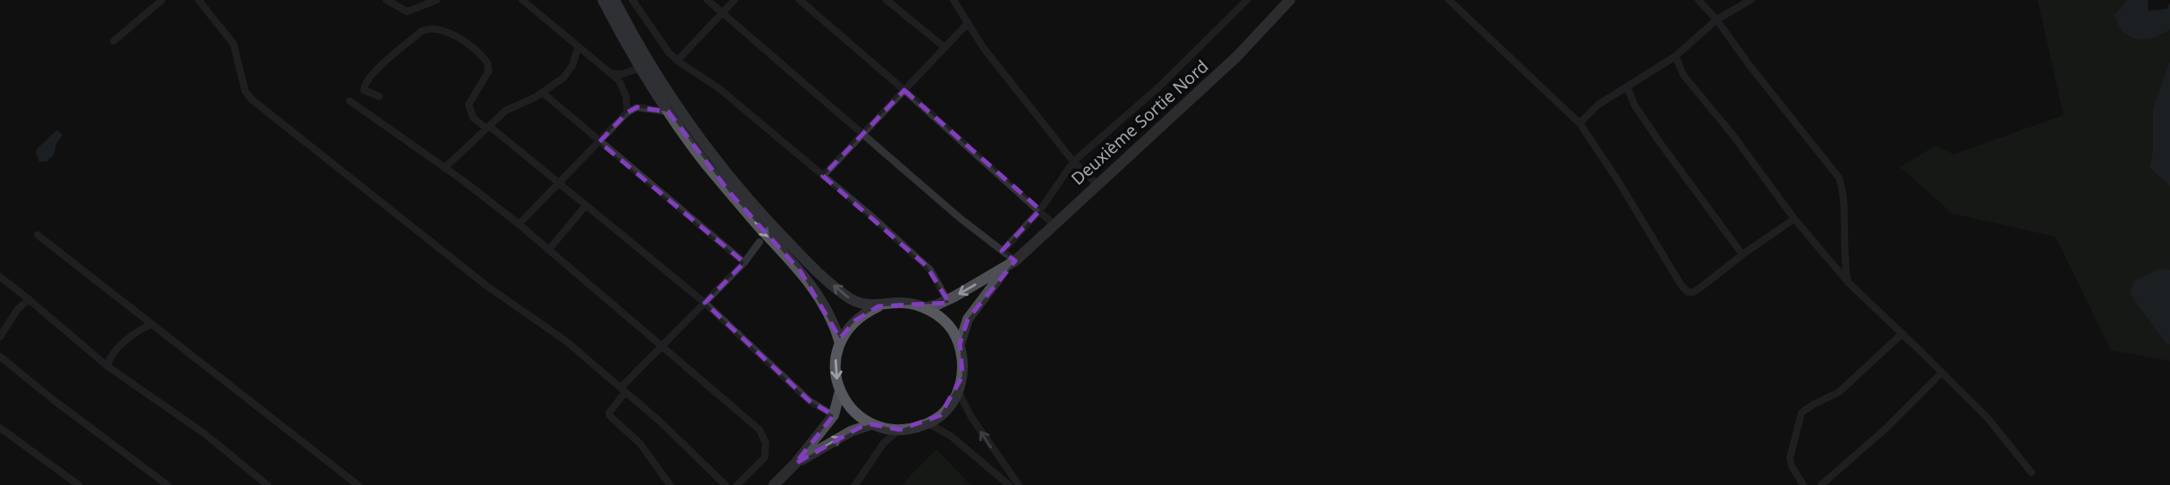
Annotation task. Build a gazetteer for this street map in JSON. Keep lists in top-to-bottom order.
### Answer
{
  "streets": {
    "main road": ["Deuxième Sortie Nord"]
  }
}
